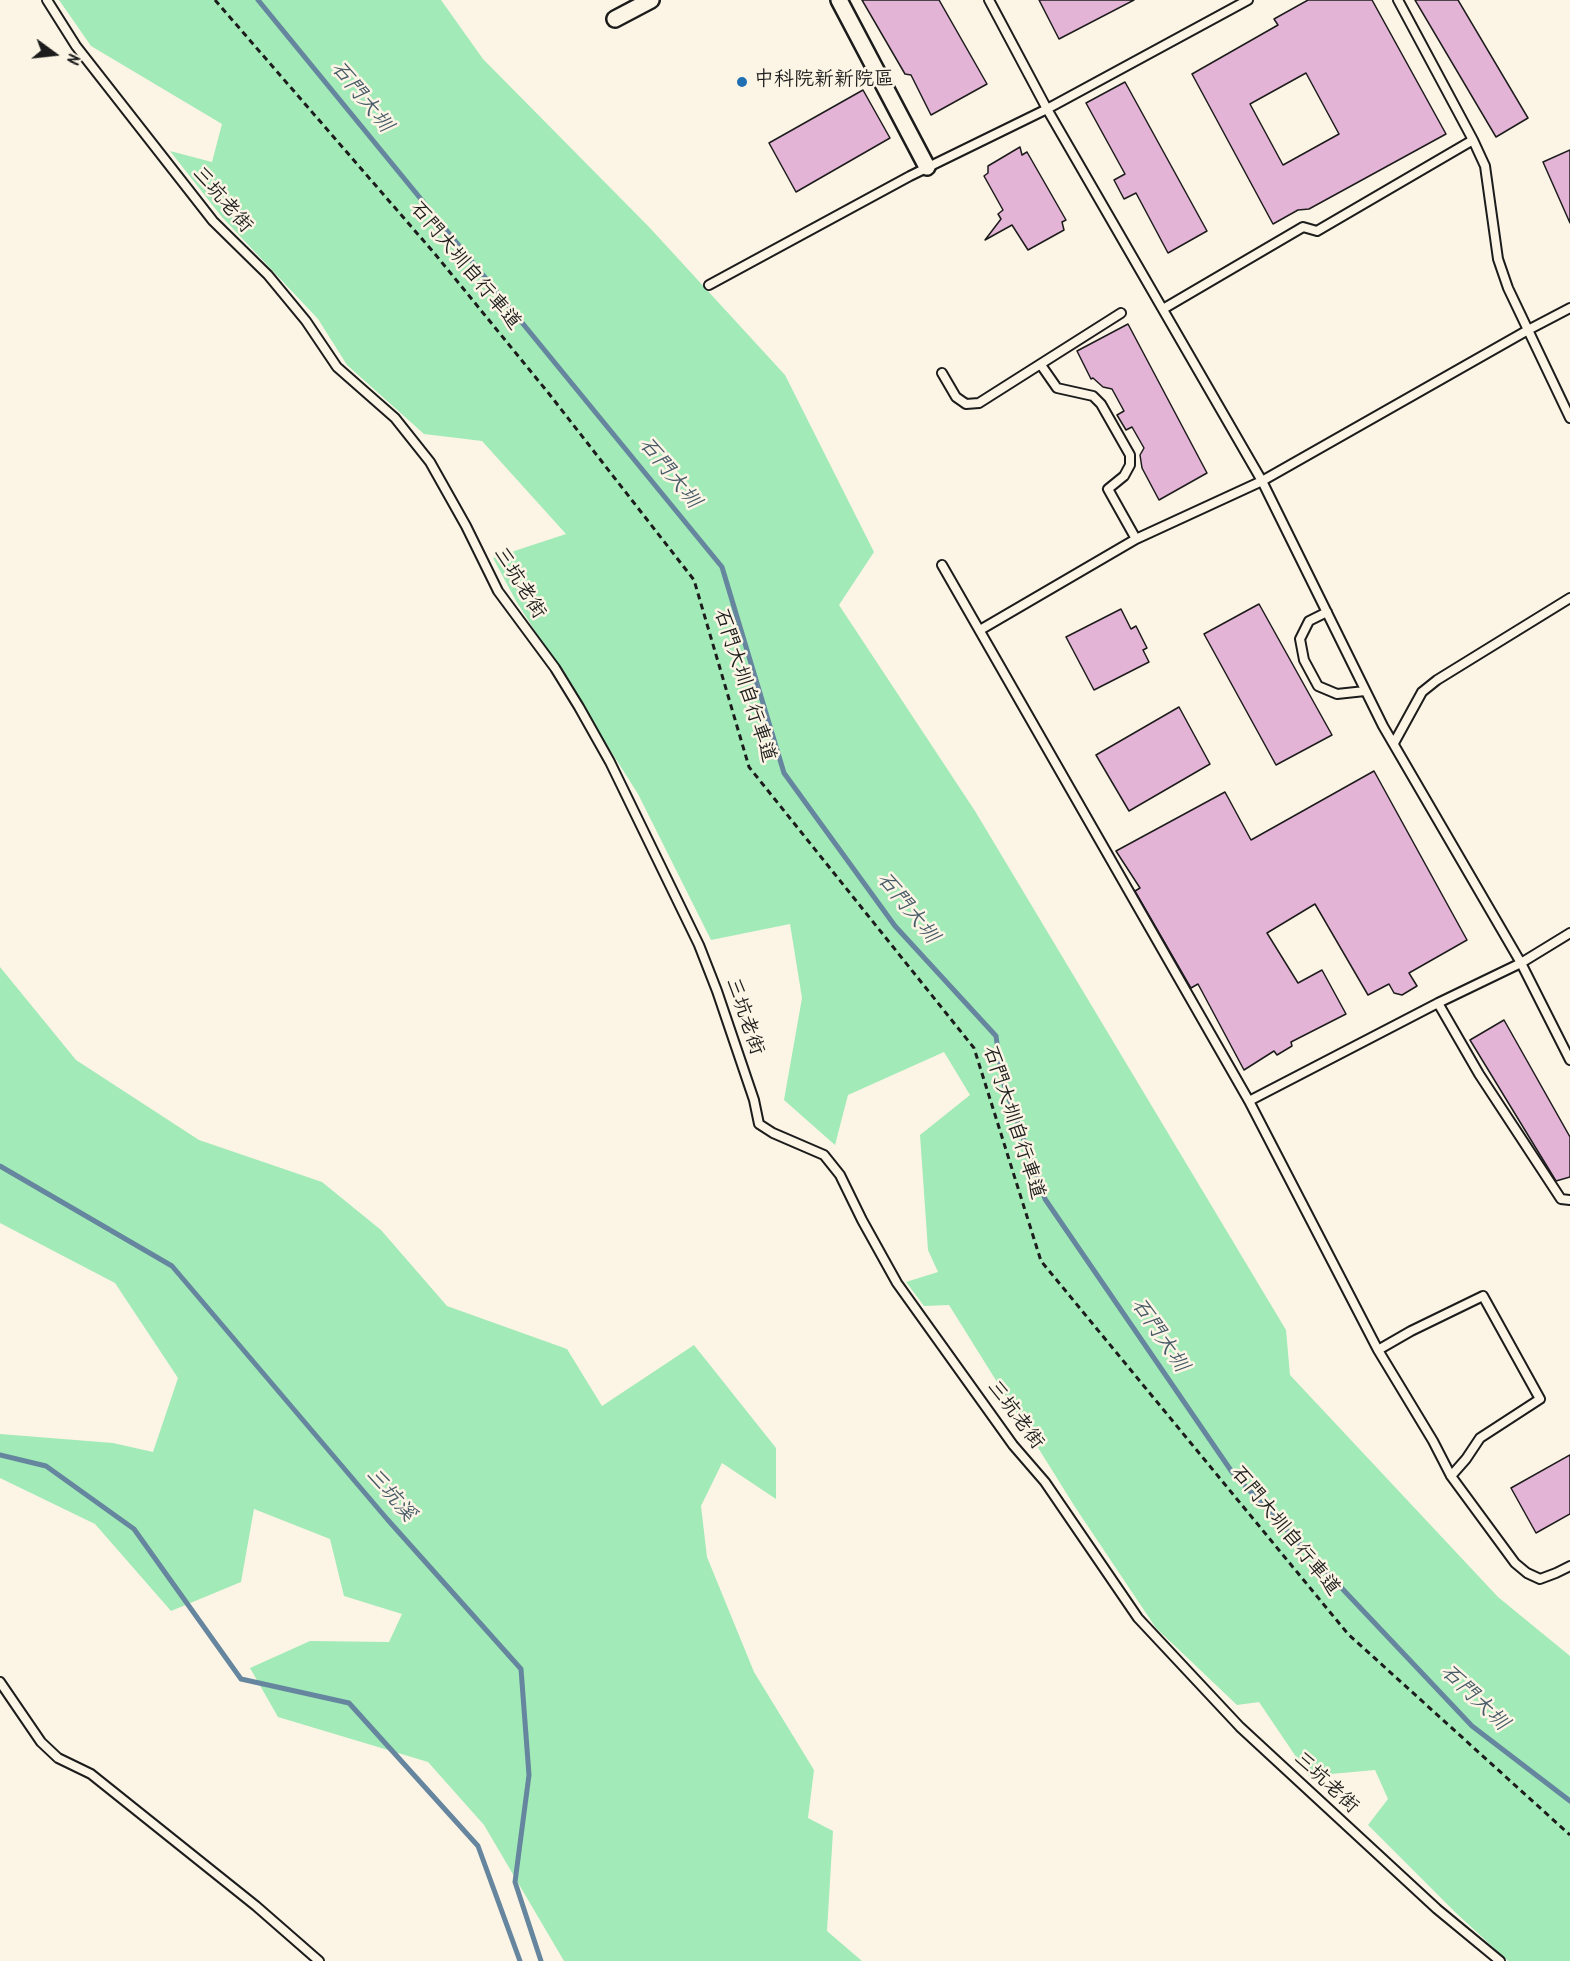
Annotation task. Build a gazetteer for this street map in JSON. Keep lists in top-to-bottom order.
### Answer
{
  "streets": {
    "lane": ["三坑老街"],
    "path": ["石門大圳自行車道"]
  },
  "water": ["石門大圳", "三坑溪"],
  "places": ["中科院新新院區"],
  "north": "right"
}
